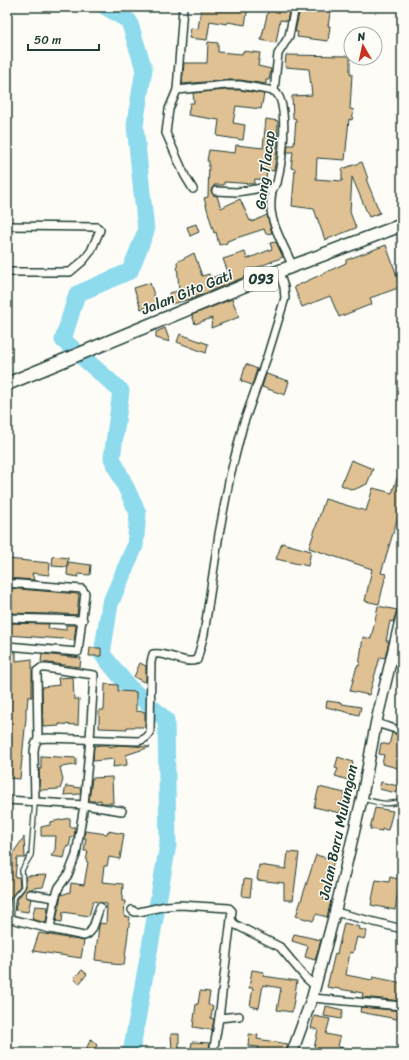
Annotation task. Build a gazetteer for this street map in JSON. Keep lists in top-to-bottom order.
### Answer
{
  "streets": {
    "main road": ["093", "Jalan Gito Gati", "Jalan Baru Mulungan"],
    "street": ["Gang Tlacap"]
  },
  "crossings": [
    ["Gang Tlacap", "Jalan Gito Gati"]
  ],
  "scale_bar": "50 m",
  "north": "top"
}
